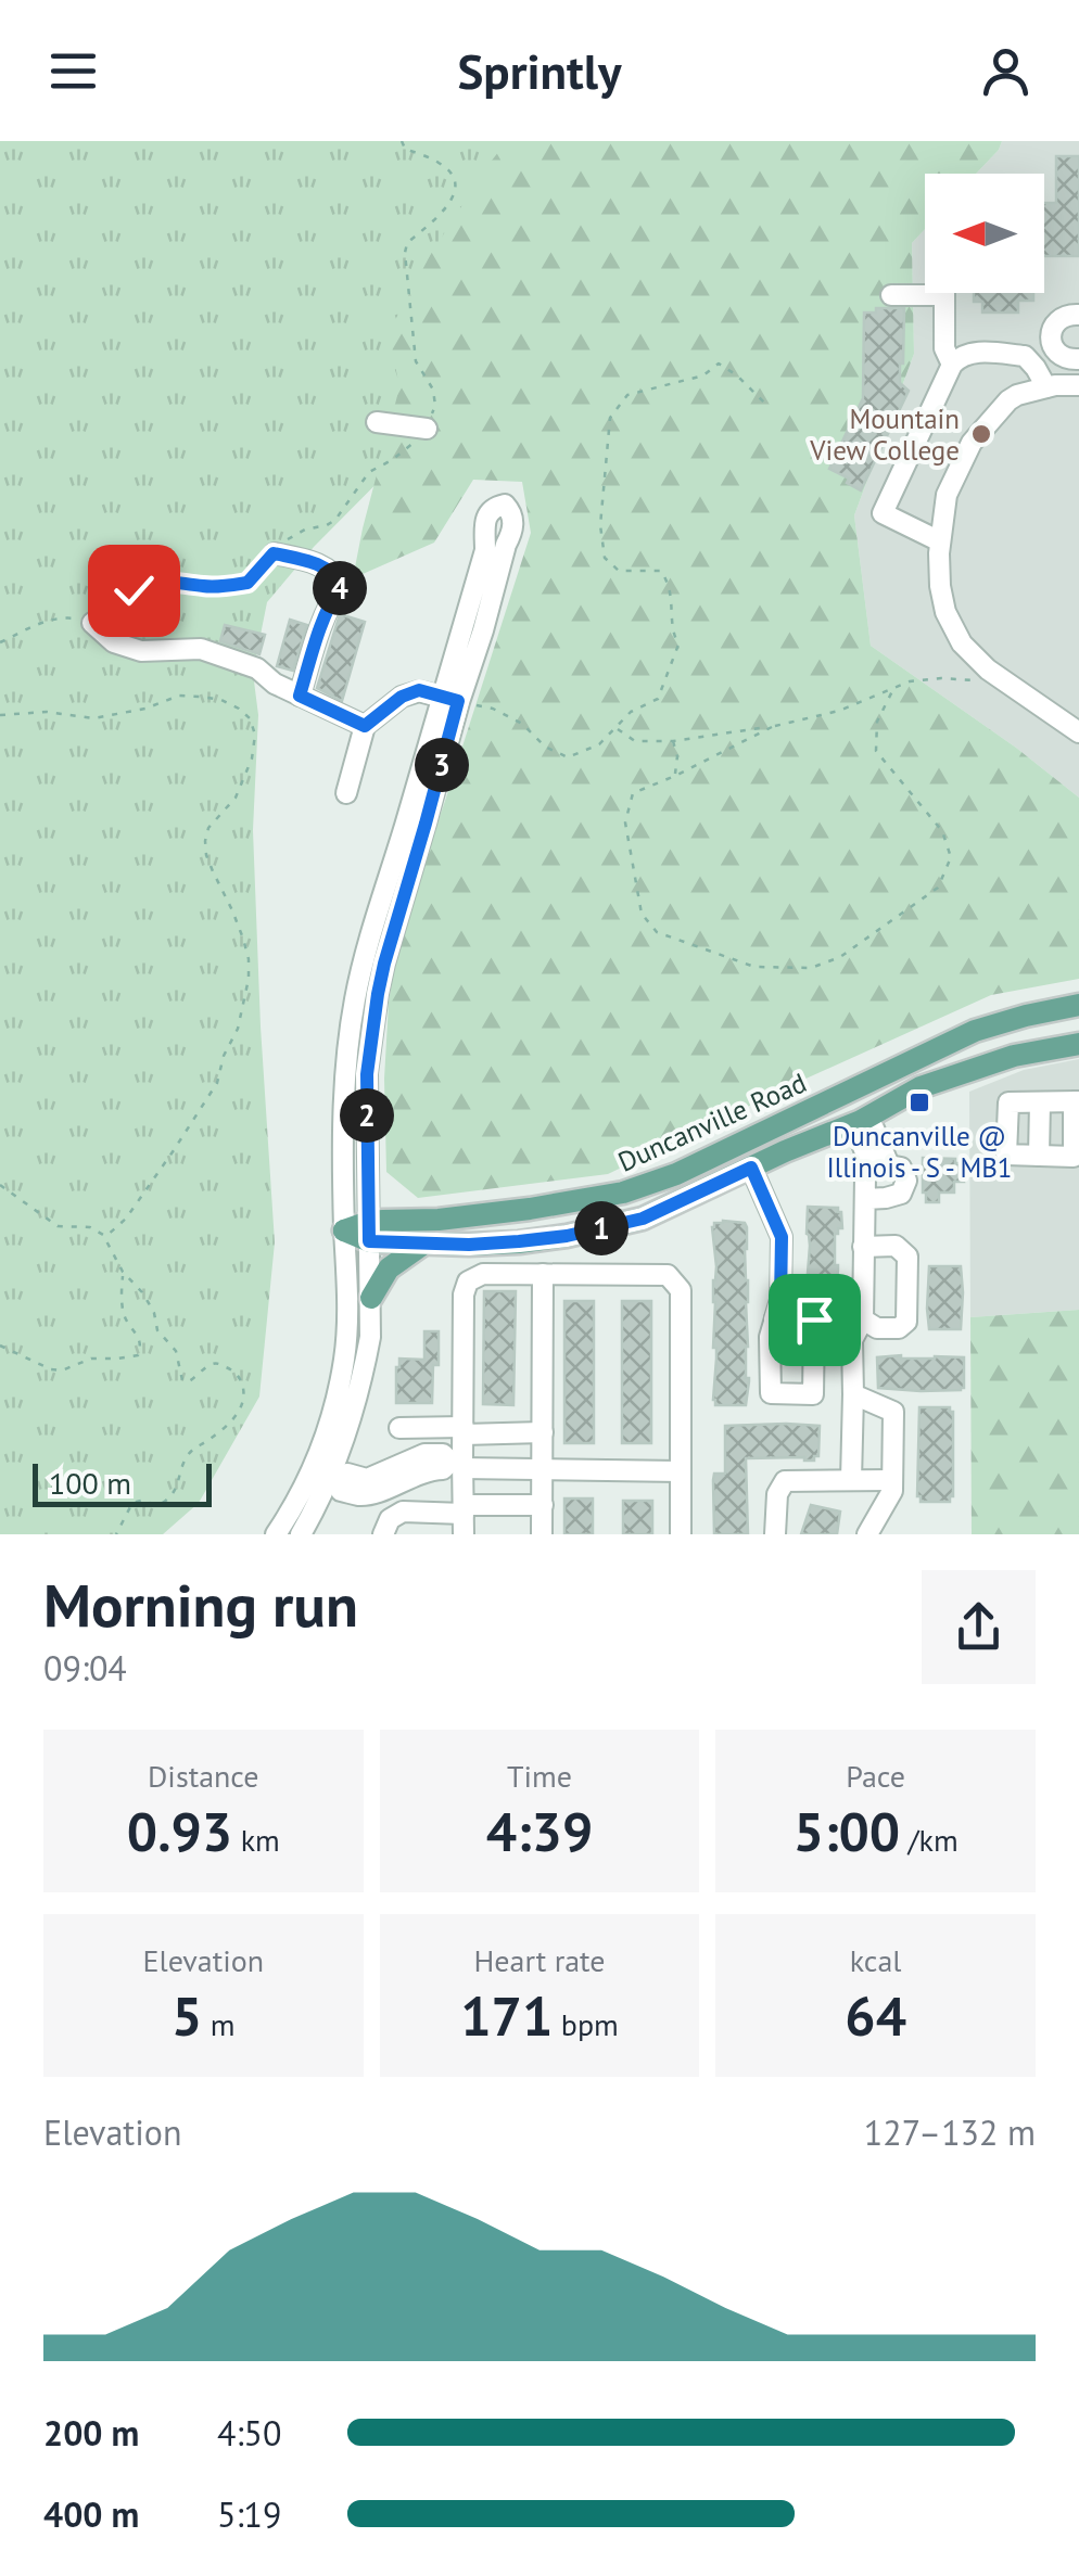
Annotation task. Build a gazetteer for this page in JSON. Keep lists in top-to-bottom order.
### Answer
{
  "streets": {
    "main road": ["Duncanville Road"]
  },
  "places": {
    "other": ["Mountain View College"],
    "transit": ["Duncanville @ Illinois - S - MB1"]
  },
  "scale_bar": "100 m",
  "north": "left",
  "page": {
    "header": "Sprintly",
    "pins": [
      "4",
      "3",
      "2",
      "1"
    ],
    "scale": "100 m",
    "heading": ["Morning run", "09:04"],
    "stats": [
      ["Distance", "0.93 km"],
      ["Time", "4:39"],
      ["Pace", "5:00 /km"],
      ["Elevation", "5 m"],
      ["Heart rate", "171 bpm"],
      ["kcal", "64"]
    ],
    "chart": ["Elevation", "127–132 m"],
    "list": [
      {
        "name": "200 m",
        "note": "4:50"
      },
      {
        "name": "400 m",
        "note": "5:19"
      }
    ]
  }
}
